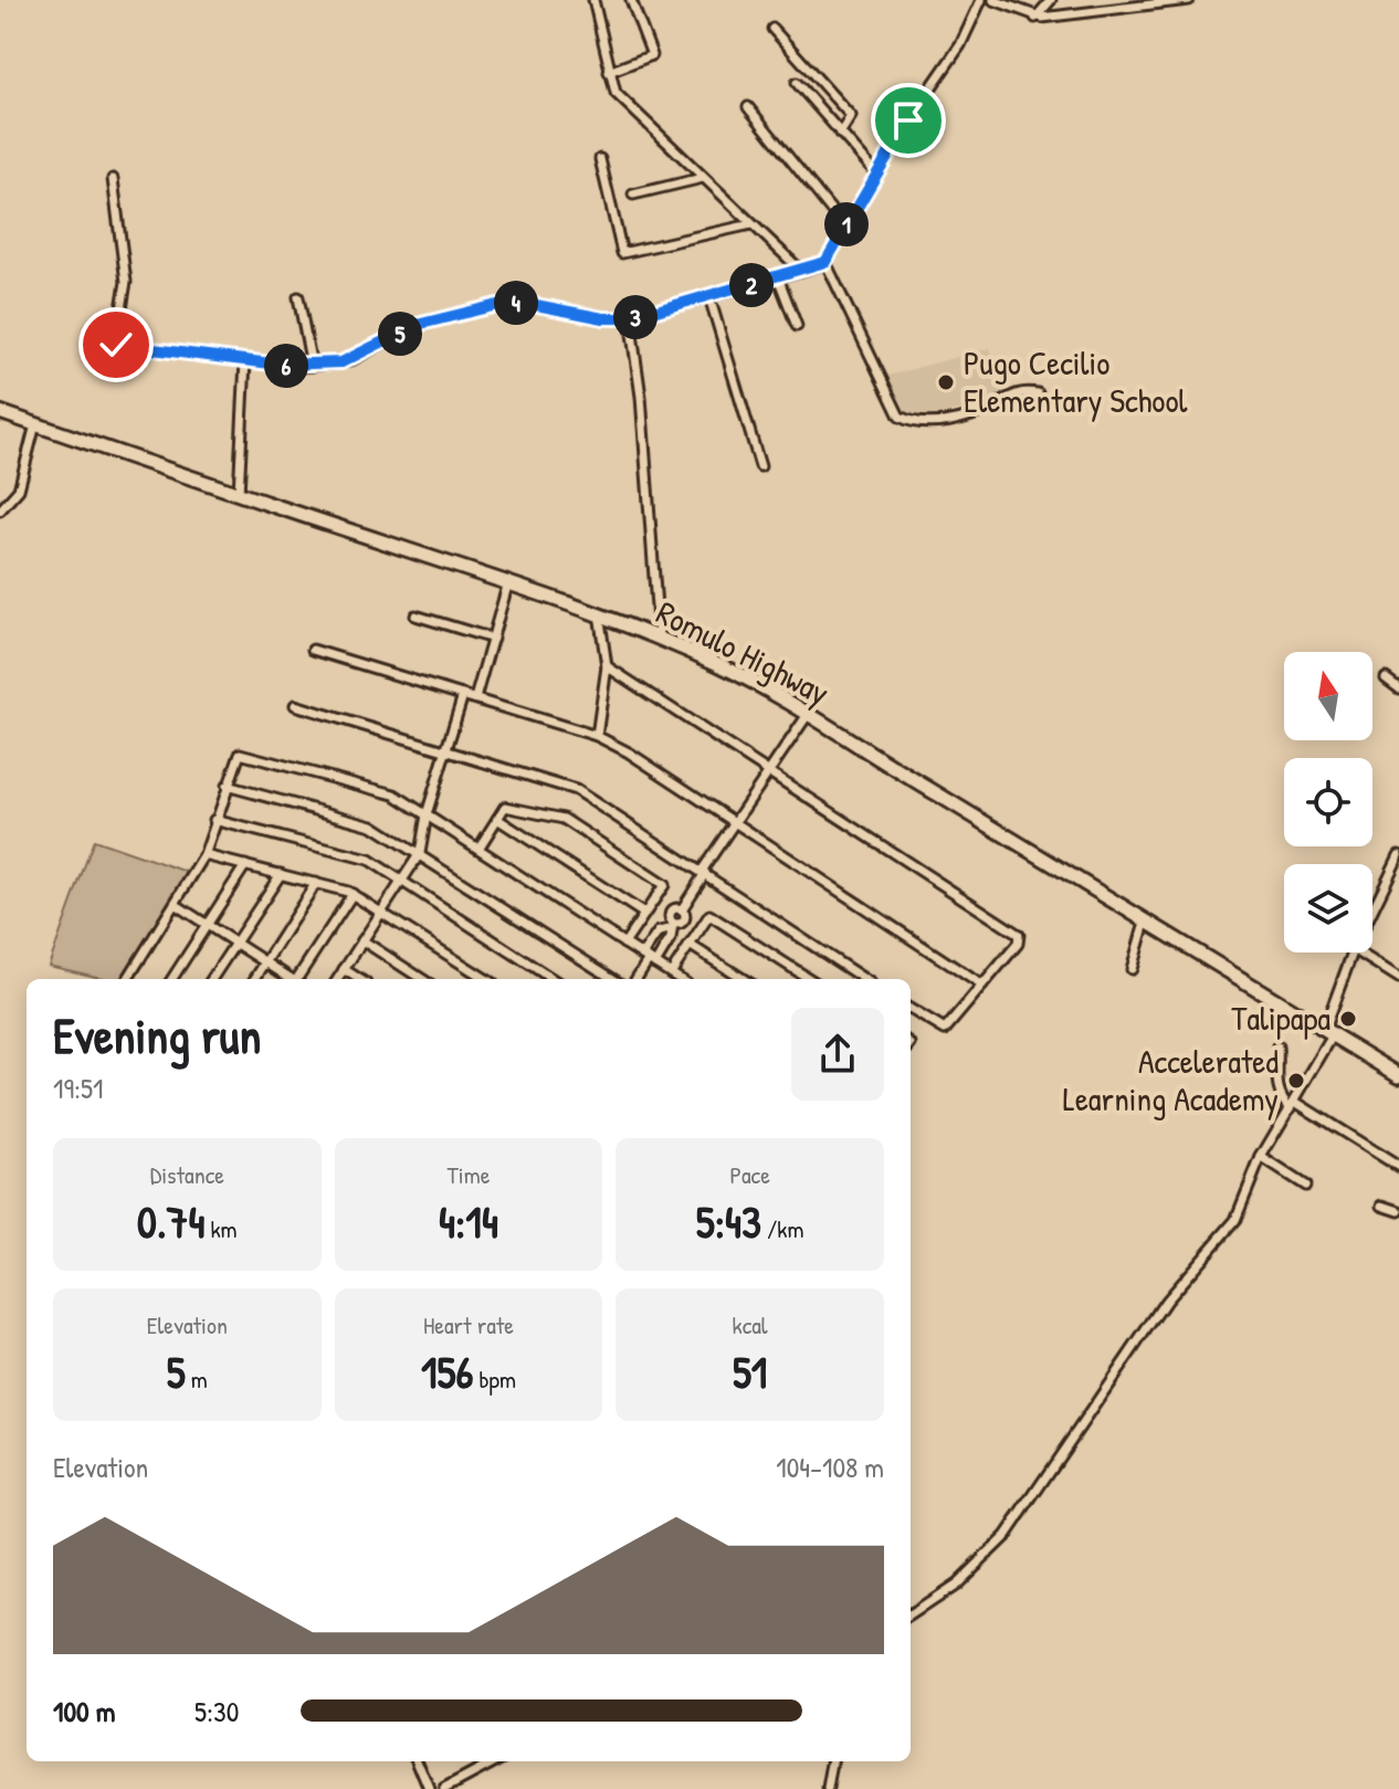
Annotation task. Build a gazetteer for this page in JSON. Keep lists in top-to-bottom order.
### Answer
{
  "streets": {
    "highway": ["Romulo Highway"]
  },
  "places": ["Pugo Cecilio Elementary School", "Talipapa", "Accelerated Learning Academy"],
  "north": "top",
  "page": {
    "pins": [
      "1",
      "2",
      "4",
      "3",
      "5",
      "6"
    ],
    "heading": ["Evening run", "19:51"],
    "stats": [
      ["Distance", "0.74 km"],
      ["Time", "4:14"],
      ["Pace", "5:43 /km"],
      ["Elevation", "5 m"],
      ["Heart rate", "156 bpm"],
      ["kcal", "51"]
    ],
    "chart": ["Elevation", "104–108 m"],
    "list": [
      {
        "name": "100 m",
        "note": "5:30"
      }
    ]
  }
}
